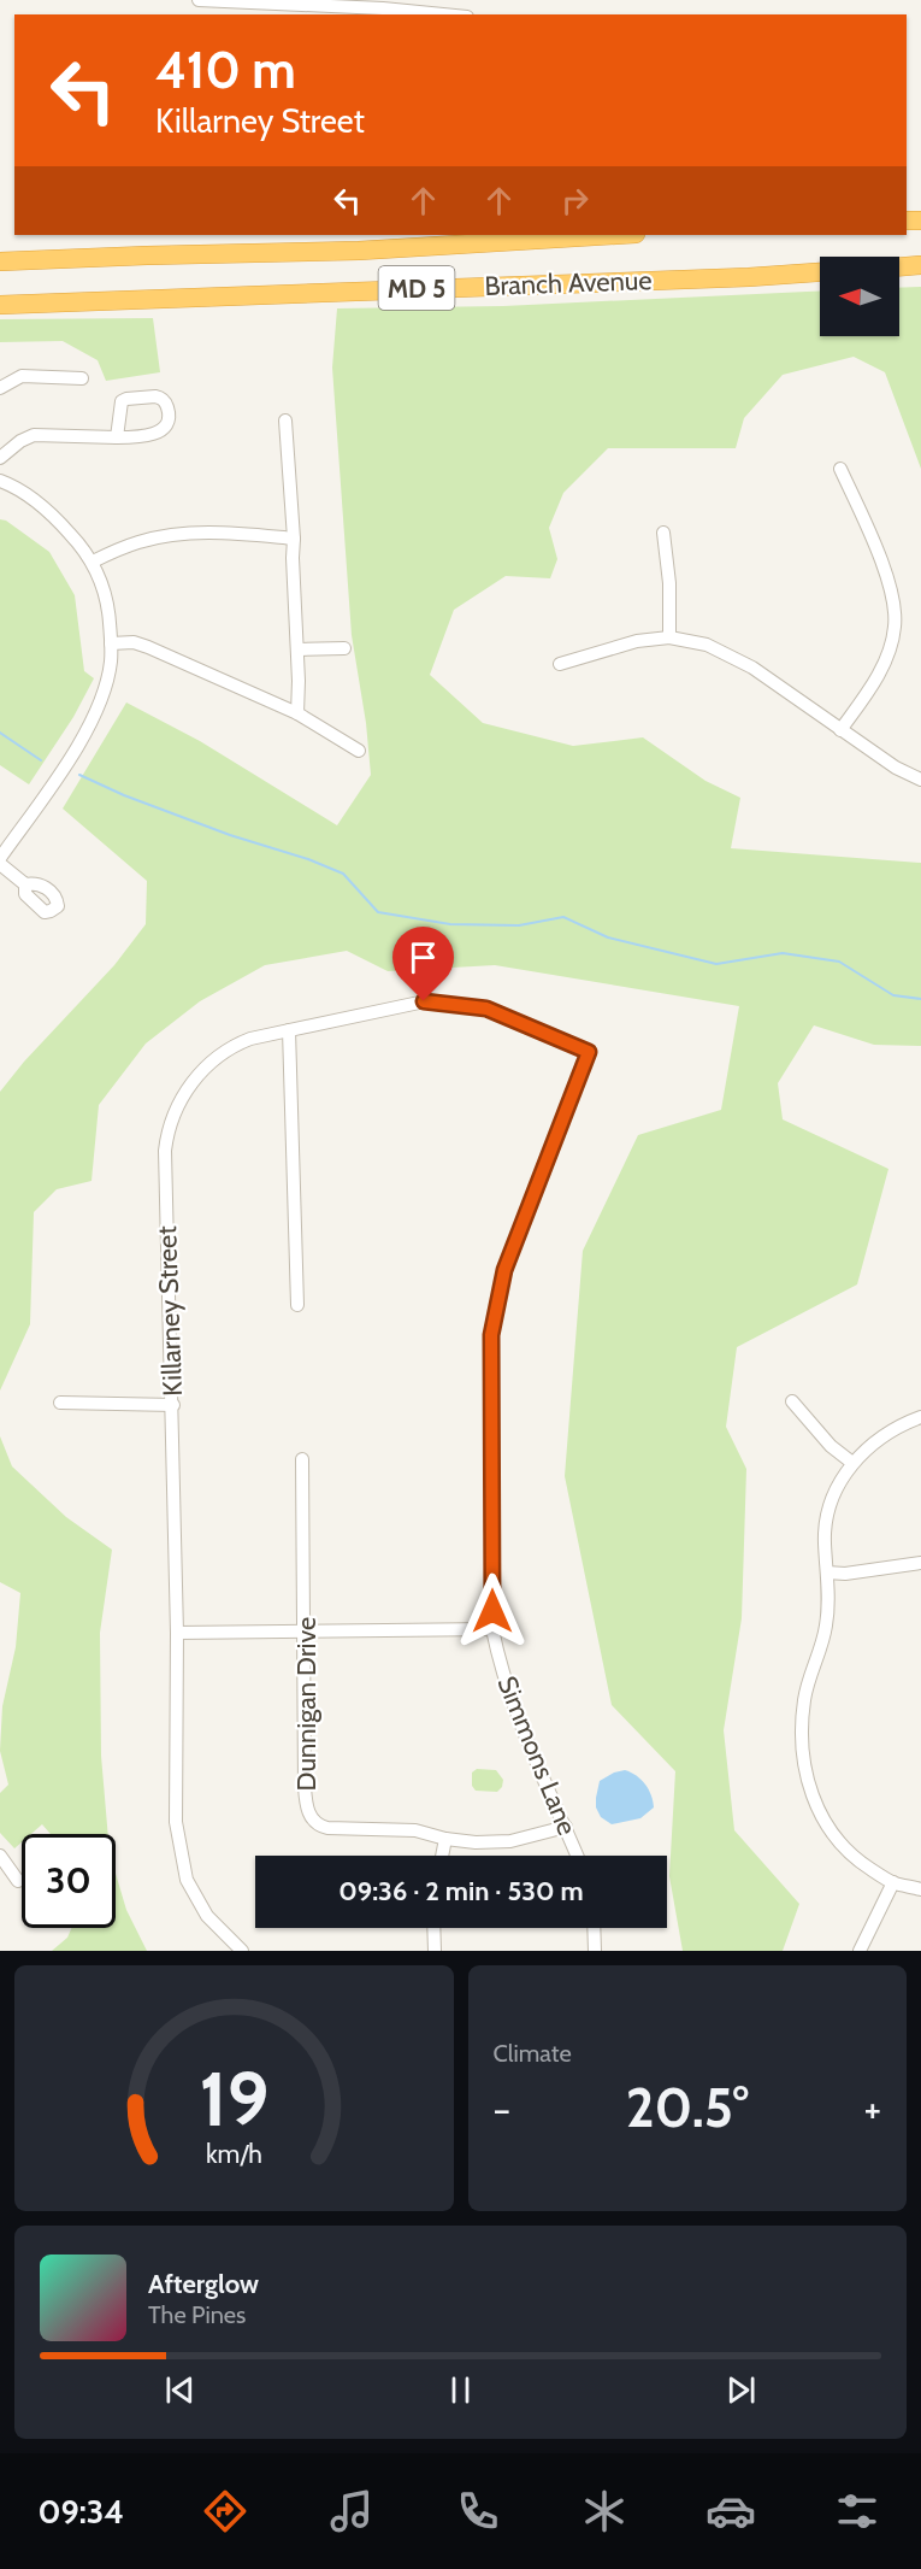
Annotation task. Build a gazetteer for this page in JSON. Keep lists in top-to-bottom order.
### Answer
{
  "streets": {
    "highway": ["Branch Avenue", "MD 5"],
    "street": ["Killarney Street", "Dunnigan Drive", "Simmons Lane"]
  },
  "crossings": [
    ["Killarney Street", "Simmons Lane"],
    ["Dunnigan Drive", "Simmons Lane"]
  ],
  "north": "left",
  "page": {
    "turn": ["410 m", "Killarney Street"],
    "limit": "30",
    "trip": "09:36 · 2 min · 530 m",
    "tile": "Climate",
    "heat": ["−", "20.5°", "+"],
    "song": ["Afterglow", "The Pines"],
    "tabs": "09:34",
    "gauge": ["19", "km/h"]
  }
}
